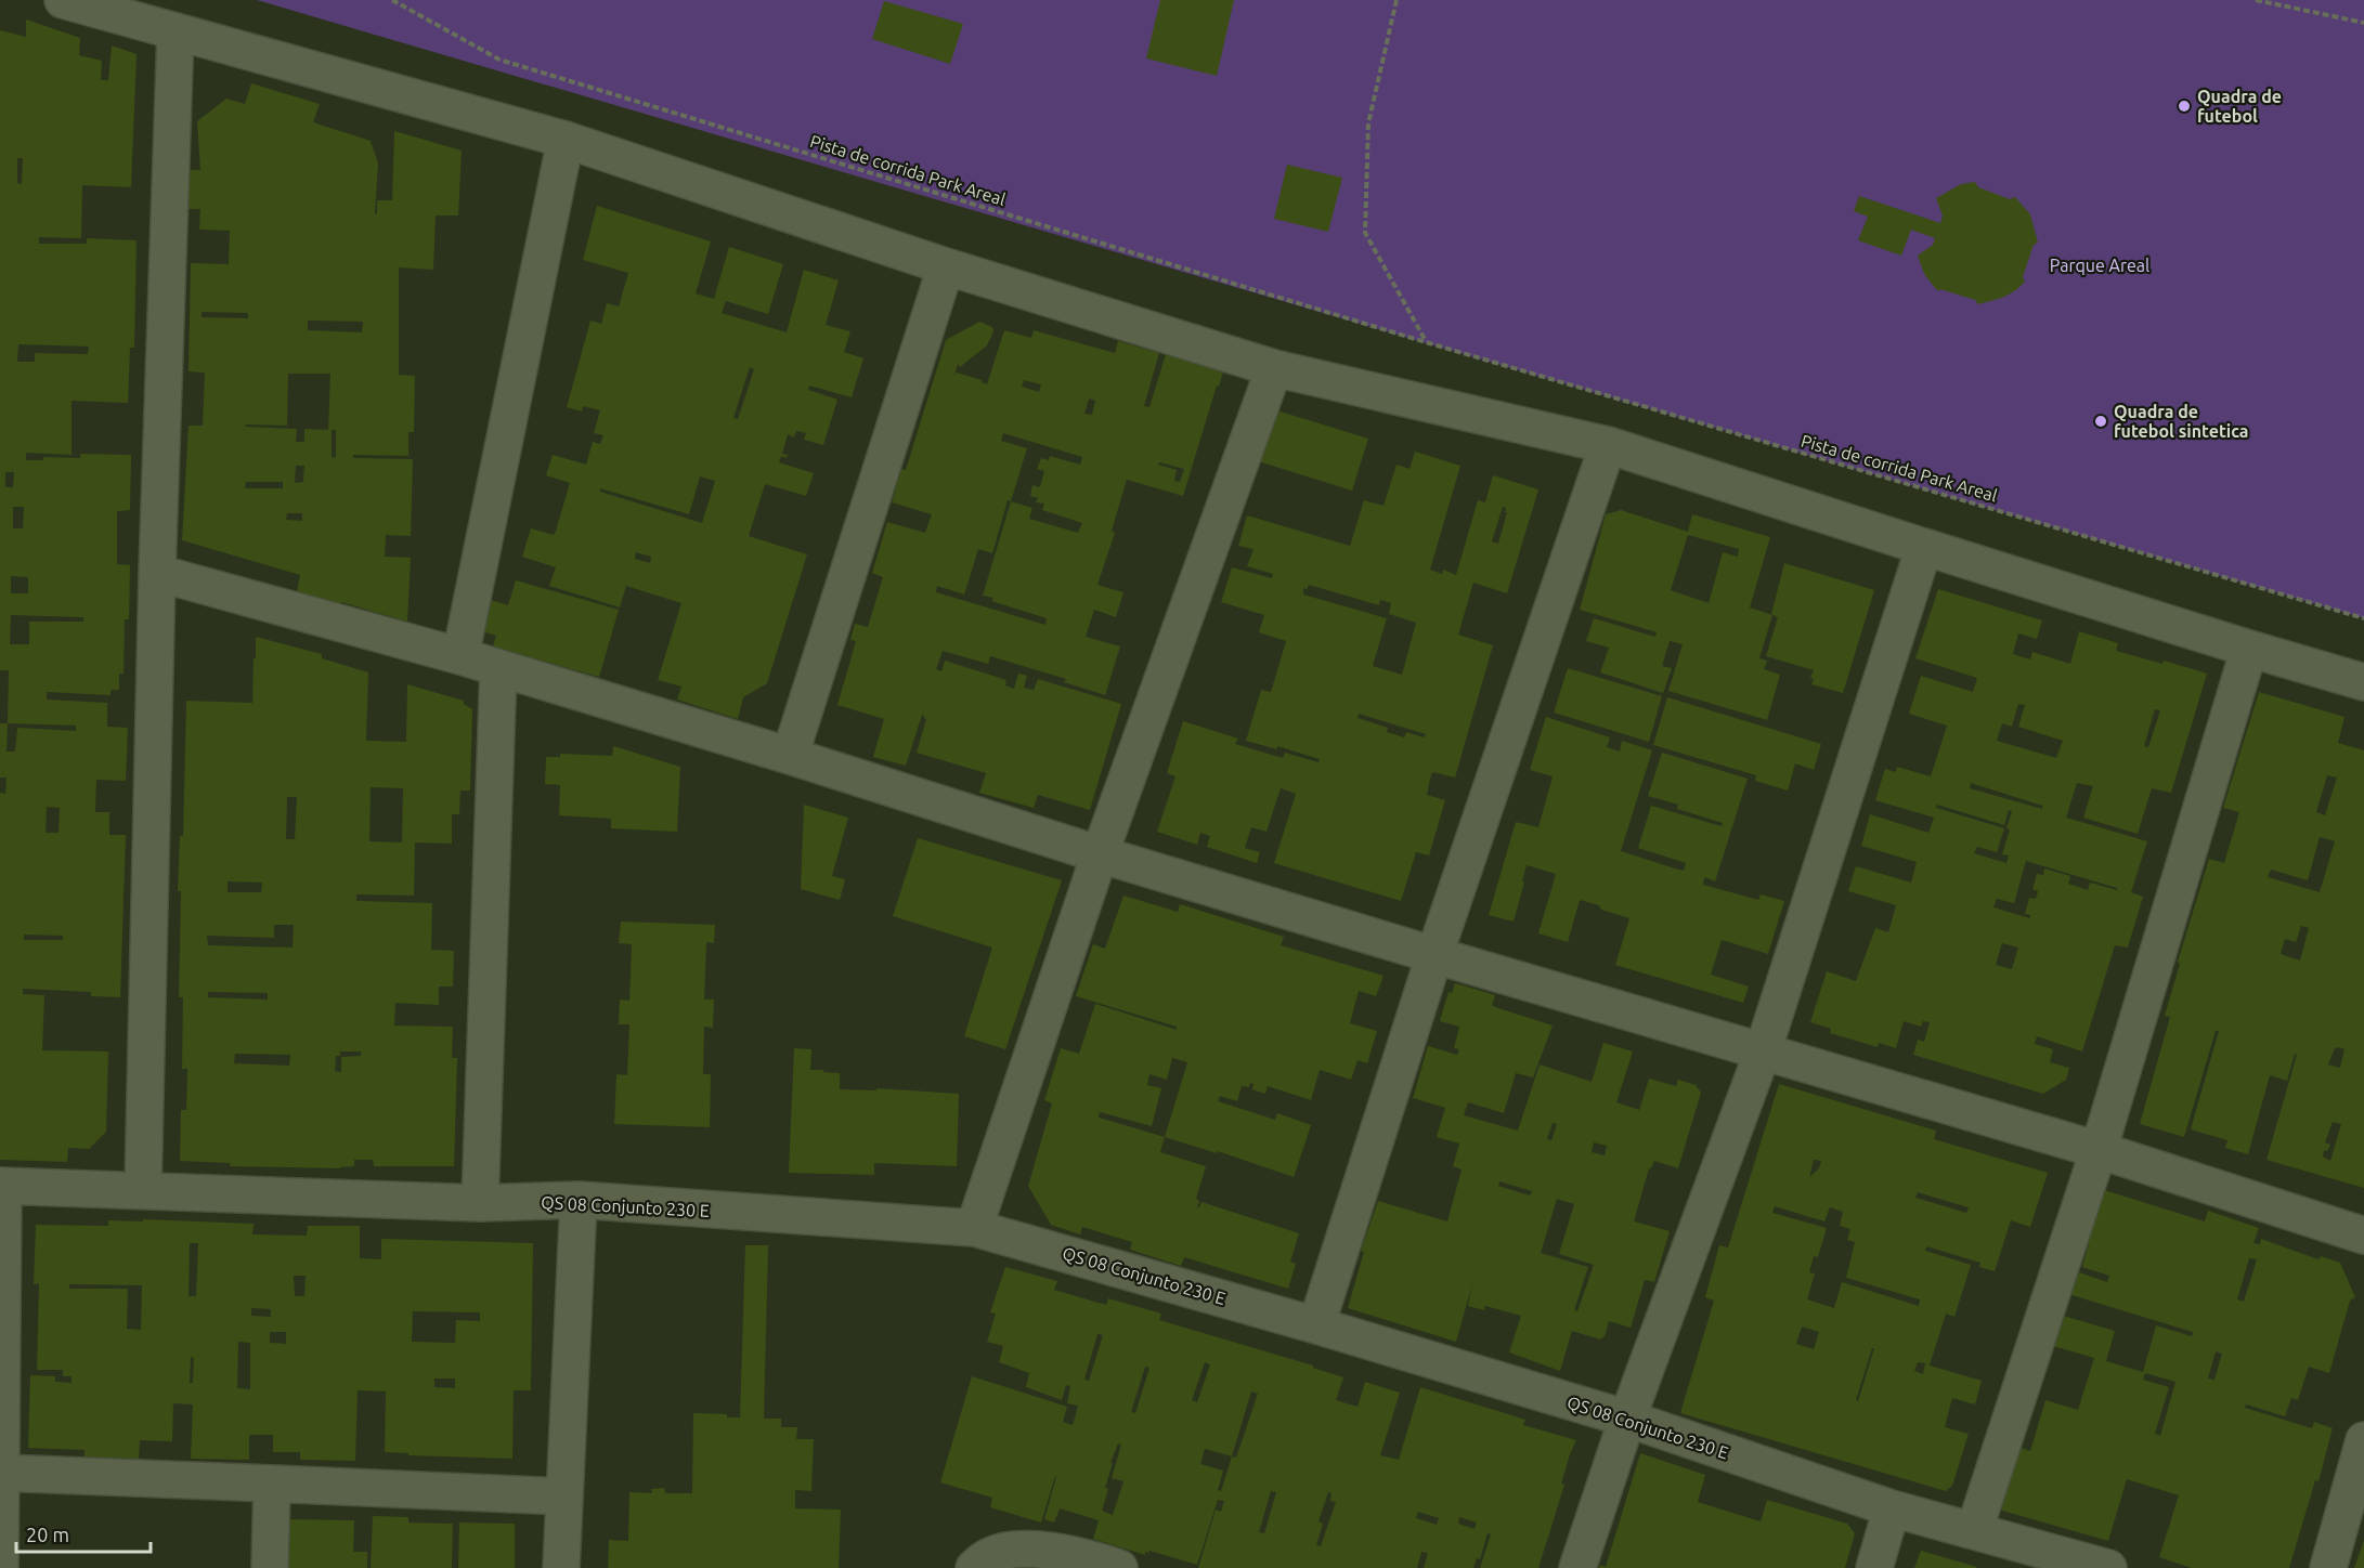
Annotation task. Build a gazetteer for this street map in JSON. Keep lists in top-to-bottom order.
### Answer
{
  "streets": {
    "street": ["QS 08 Conjunto 230 E"],
    "path": ["Pista de corrida Park Areal"]
  },
  "parks": ["Parque Areal"],
  "places": ["Quadra de futebol", "Quadra de futebol sintetica"],
  "scale_bar": "20 m"
}
